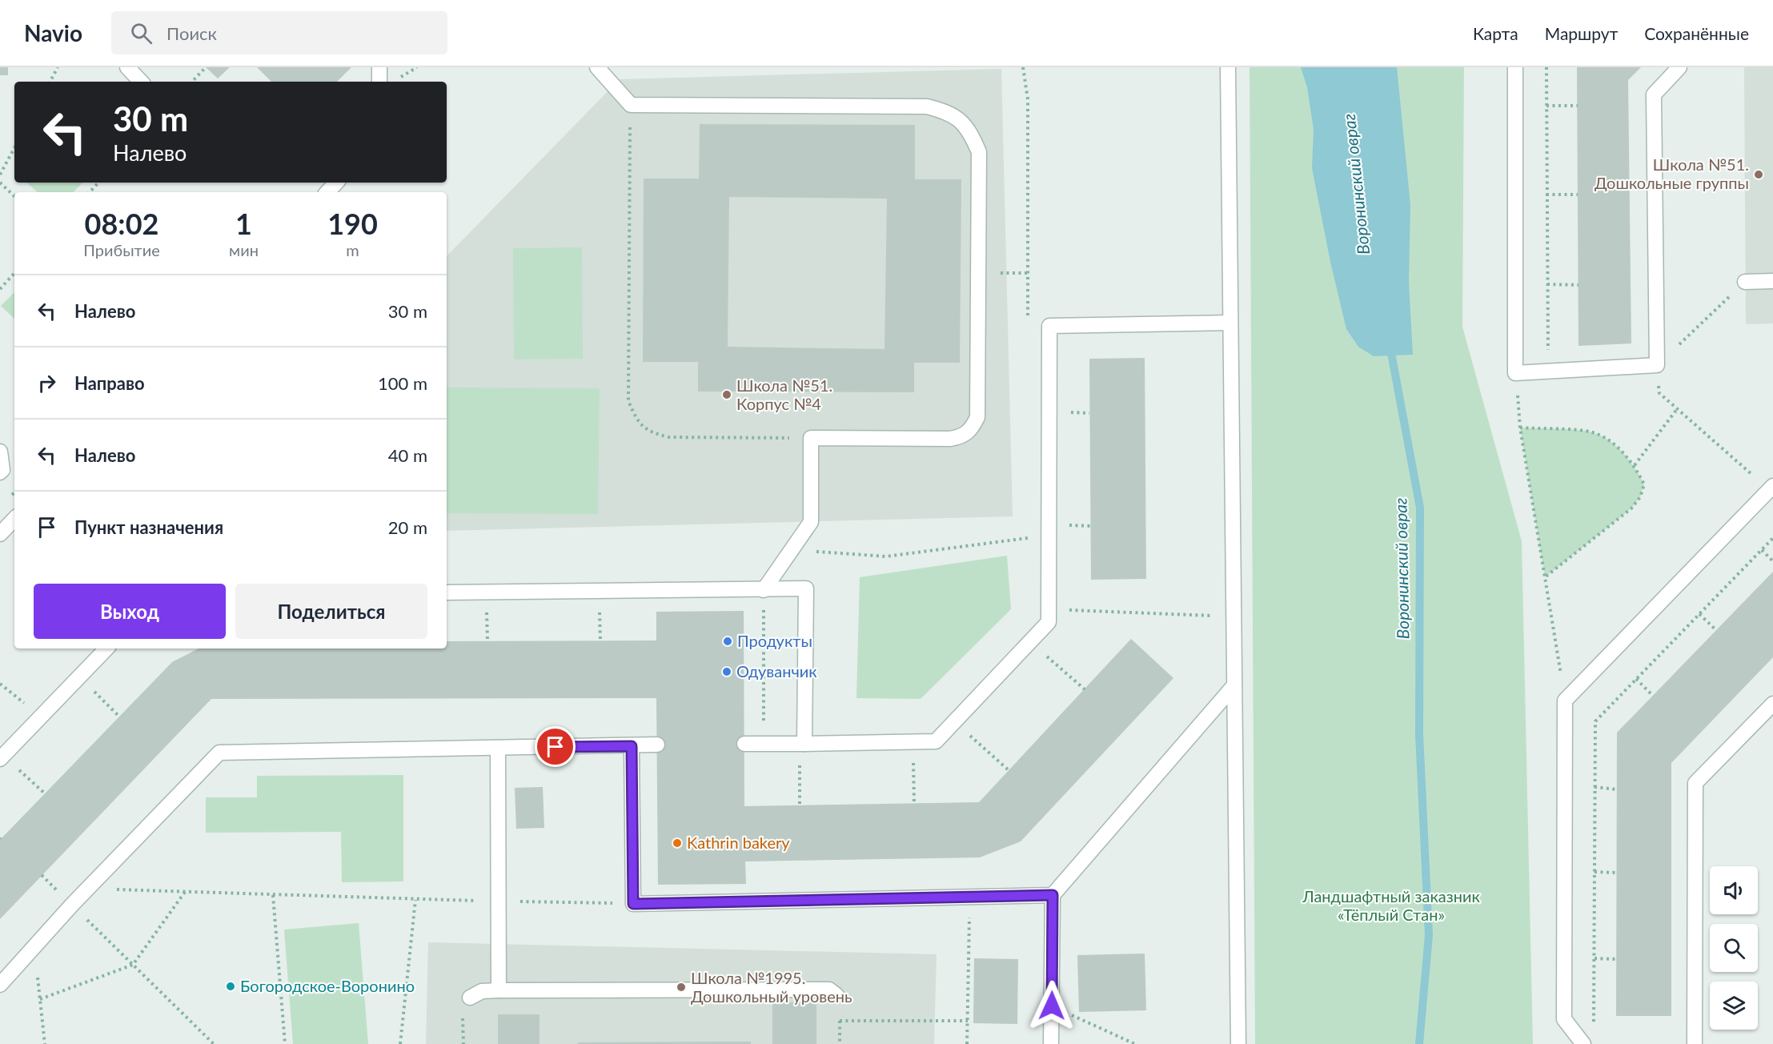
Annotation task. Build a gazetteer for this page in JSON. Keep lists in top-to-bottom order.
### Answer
{
  "water": ["Воронинский овраг"],
  "parks": ["Ландшафтный заказник «Тёплый Стан»"],
  "places": [
    "Школа №51. Дошкольные группы",
    "Школа №51. Корпус №4",
    "Продукты",
    "Одуванчик",
    "Kathrin bakery",
    "Богородское-Воронино",
    "Школа №1995. Дошкольный уровень"
  ],
  "page": {
    "header": "Navio",
    "search": "Поиск",
    "nav": ["Карта", "Маршрут", "Сохранённые"],
    "turn": ["30 m", "Налево"],
    "eta": [
      "08:02",
      "Прибытие",
      "1",
      "мин",
      "190",
      "m"
    ],
    "list": [
      {
        "name": "Налево",
        "value": "30 m"
      },
      {
        "name": "Направо",
        "value": "100 m"
      },
      {
        "name": "Налево",
        "value": "40 m"
      },
      {
        "name": "Пункт назначения",
        "value": "20 m"
      }
    ],
    "buttons": ["Выход", "Поделиться"]
  }
}
